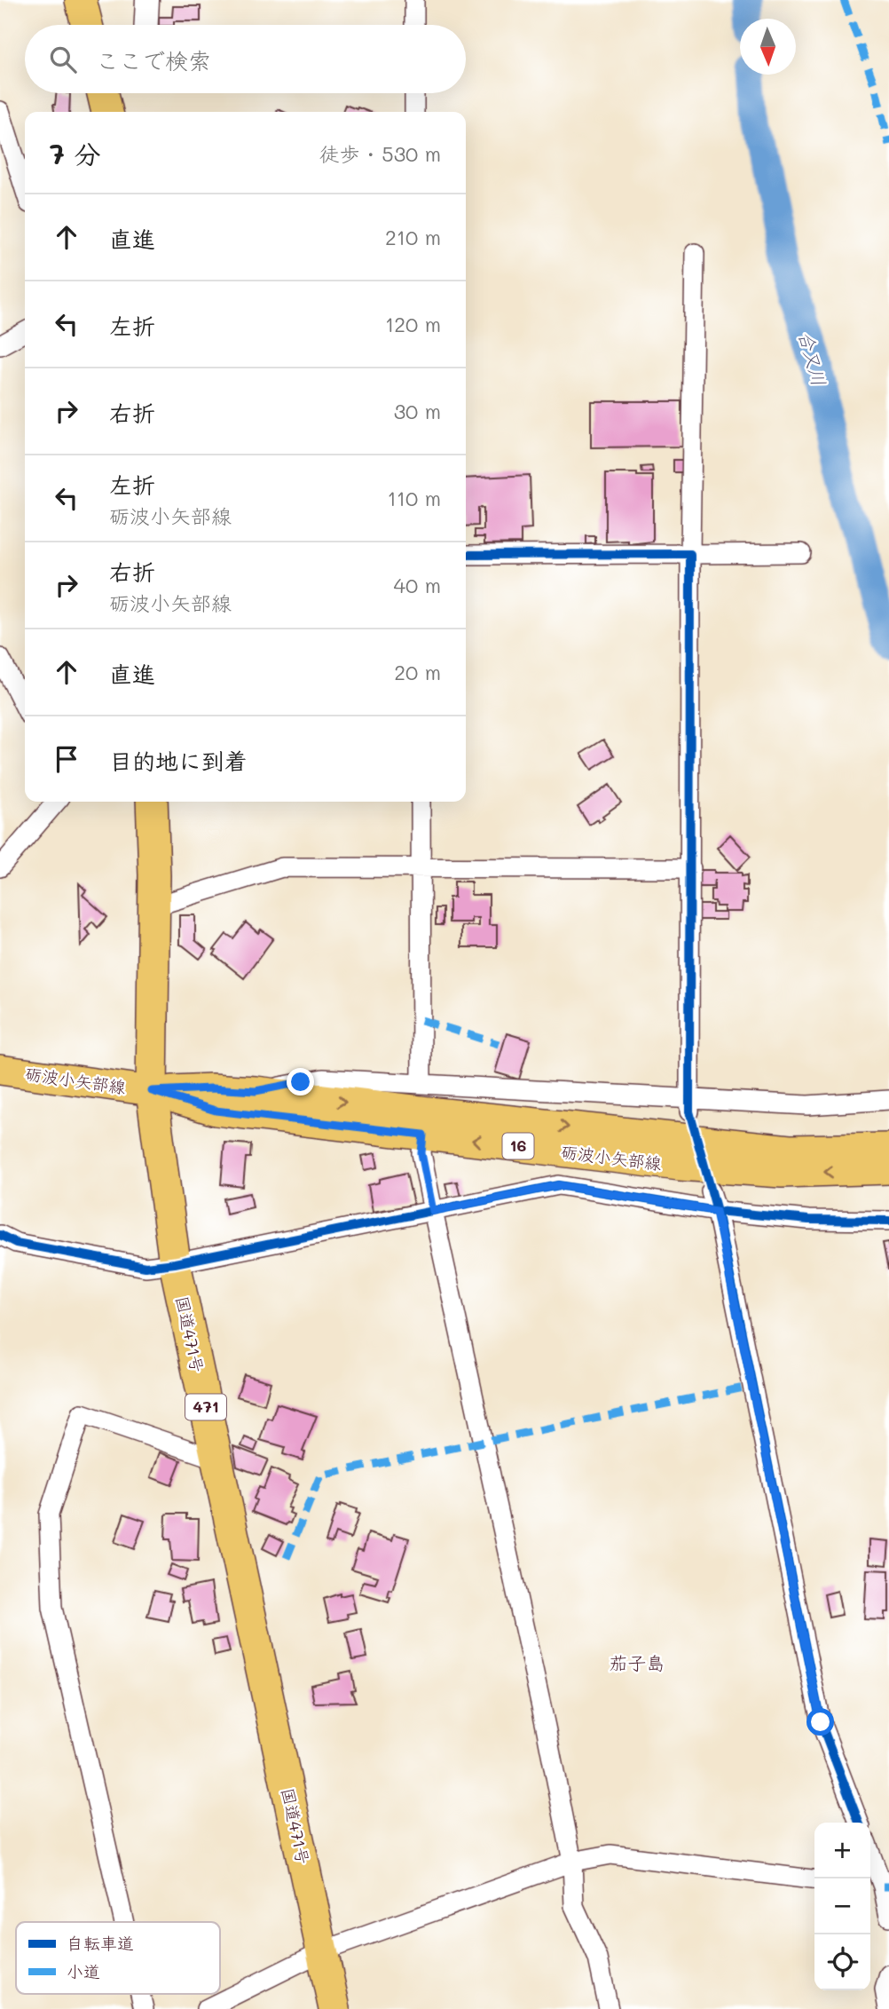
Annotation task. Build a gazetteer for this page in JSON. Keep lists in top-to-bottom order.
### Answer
{
  "streets": {
    "highway": ["国道471号", "471"],
    "main road": ["砺波小矢部線", "16"]
  },
  "crossings": [
    ["砺波小矢部線", "国道471号"]
  ],
  "districts": ["茄子島"],
  "water": ["合又川"],
  "legend": ["自転車道", "小道"],
  "north": "bottom",
  "page": {
    "search": "ここで検索",
    "heading": ["7 分", "徒歩 · 530 m"],
    "list": [
      ["直進", "210 m"],
      ["左折", "120 m"],
      ["右折", "30 m"],
      ["左折", "砺波小矢部線", "110 m"],
      ["右折", "砺波小矢部線", "40 m"],
      ["直進", "20 m"],
      "目的地に到着"
    ],
    "map_buttons": ["+", "−"]
  }
}
